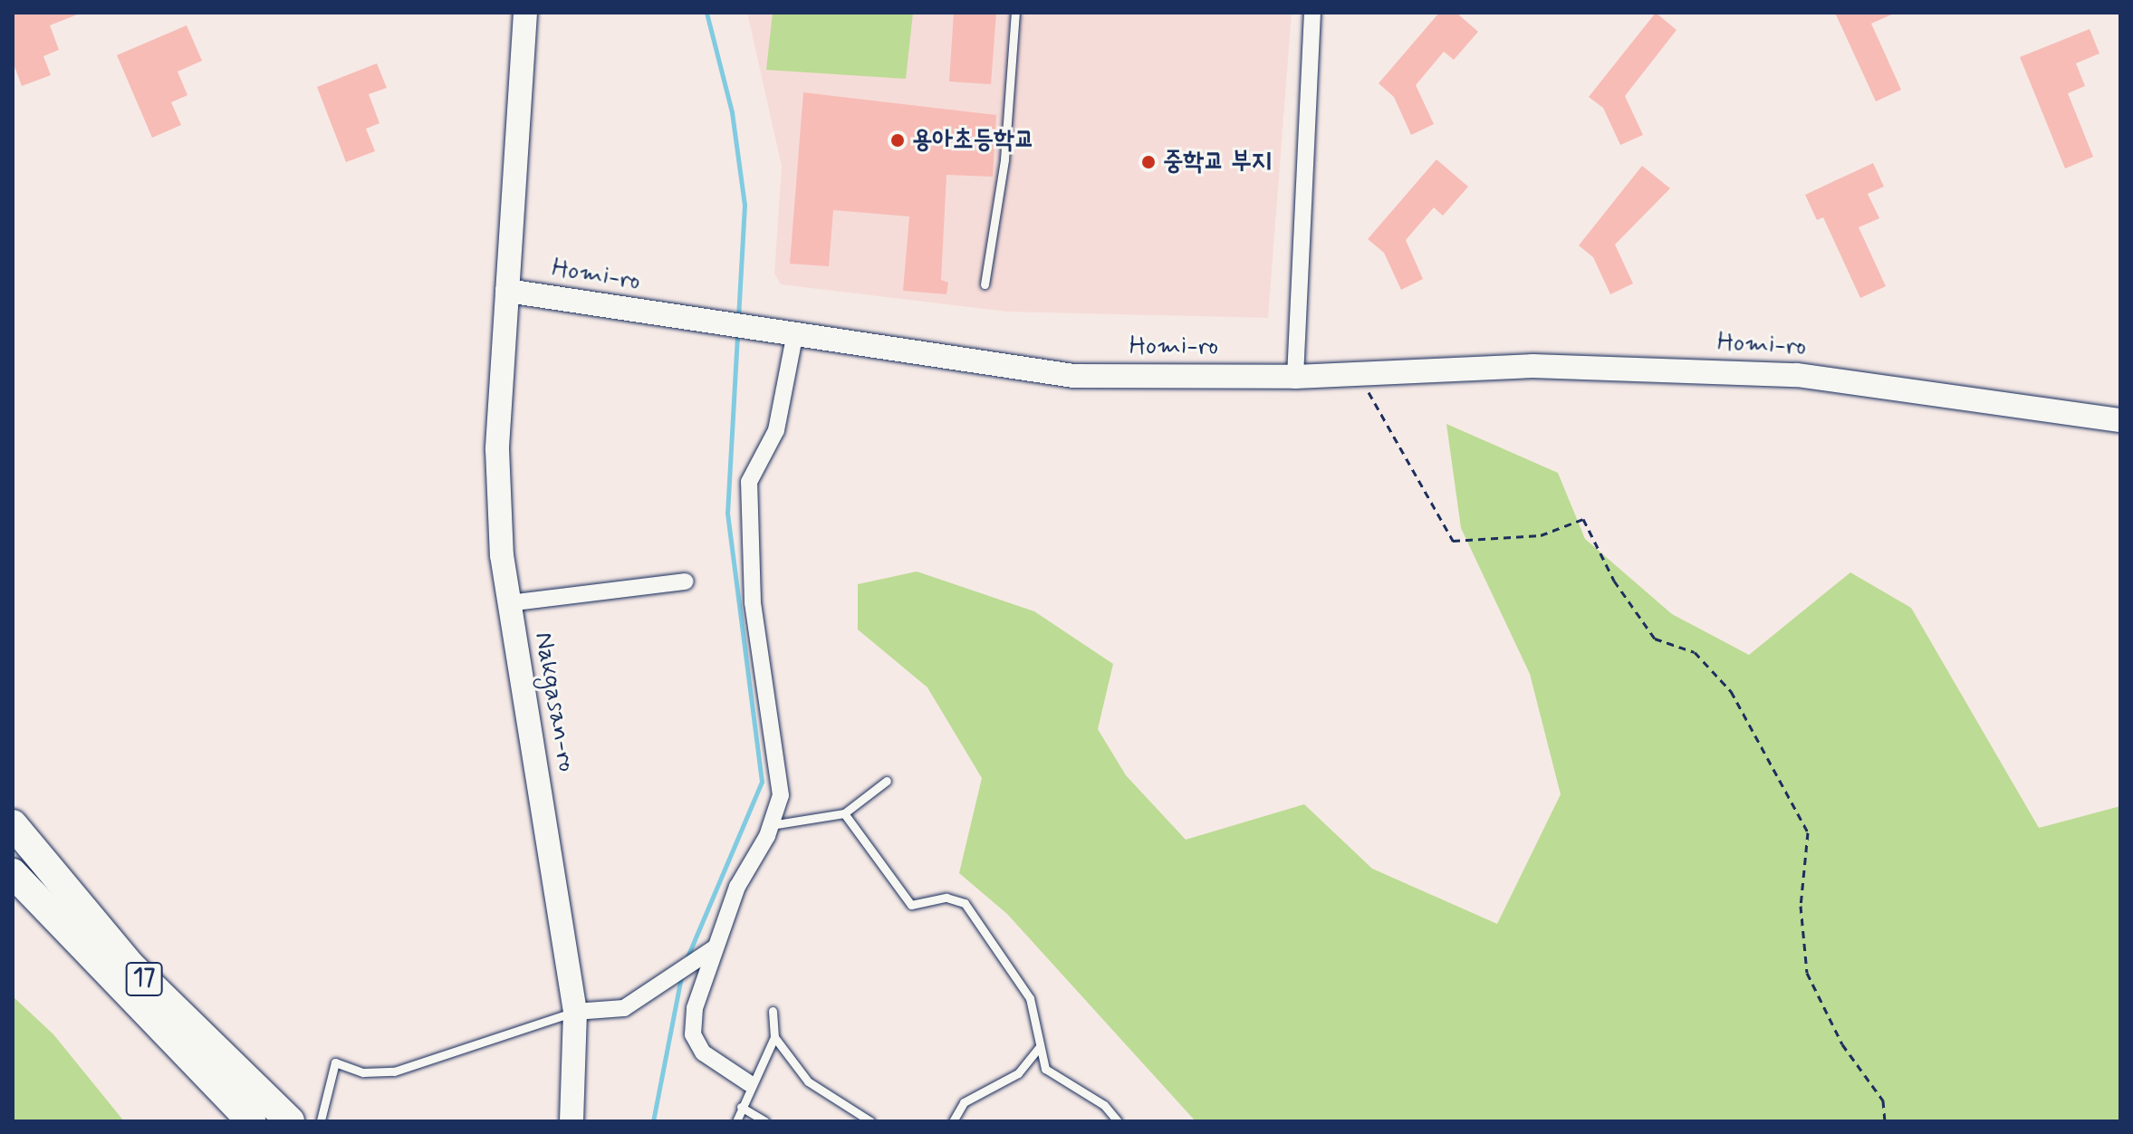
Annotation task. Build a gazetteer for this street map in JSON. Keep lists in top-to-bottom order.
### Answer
{
  "streets": {
    "highway": ["17"],
    "street": ["Homi-ro", "Nakgasan-ro"]
  },
  "crossings": [
    ["Homi-ro", "Nakgasan-ro"]
  ],
  "places": ["용아초등학교", "중학교 부지"]
}
